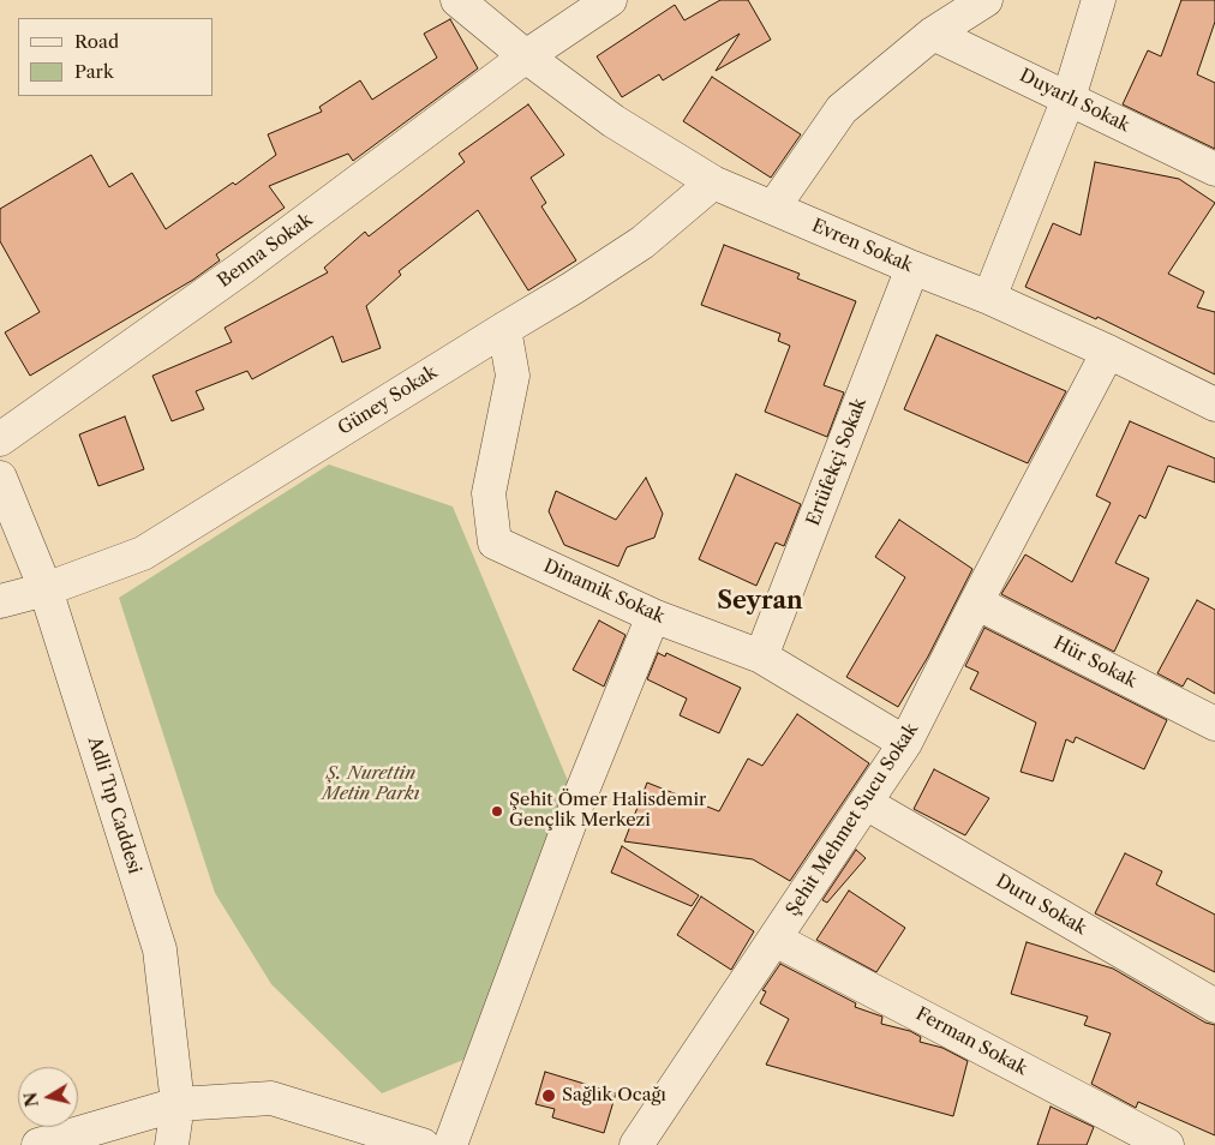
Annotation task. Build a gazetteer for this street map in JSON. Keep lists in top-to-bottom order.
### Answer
{
  "streets": {
    "street": [
      "Duyarlı Sokak",
      "Evren Sokak",
      "Benna Sokak",
      "Güney Sokak",
      "Ertüfekçi Sokak",
      "Dinamik Sokak",
      "Hür Sokak",
      "Adli Tıp Caddesi",
      "Şehit Mehmet Sucu Sokak",
      "Duru Sokak",
      "Ferman Sokak"
    ]
  },
  "crossings": [
    ["Evren Sokak", "Benna Sokak"],
    ["Evren Sokak", "Güney Sokak"],
    ["Evren Sokak", "Ertüfekçi Sokak"],
    ["Evren Sokak", "Şehit Mehmet Sucu Sokak"],
    ["Güney Sokak", "Dinamik Sokak"],
    ["Güney Sokak", "Adli Tıp Caddesi"],
    ["Ertüfekçi Sokak", "Dinamik Sokak"],
    ["Dinamik Sokak", "Şehit Mehmet Sucu Sokak"],
    ["Hür Sokak", "Şehit Mehmet Sucu Sokak"],
    ["Şehit Mehmet Sucu Sokak", "Duru Sokak"],
    ["Şehit Mehmet Sucu Sokak", "Ferman Sokak"]
  ],
  "districts": ["Seyran"],
  "parks": ["Ş. Nurettin Metin Parkı"],
  "places": ["Şehit Ömer Halisdemir Gençlik Merkezi", "Sağlık Ocağı"],
  "legend": ["Road", "Park"],
  "north": "left"
}
